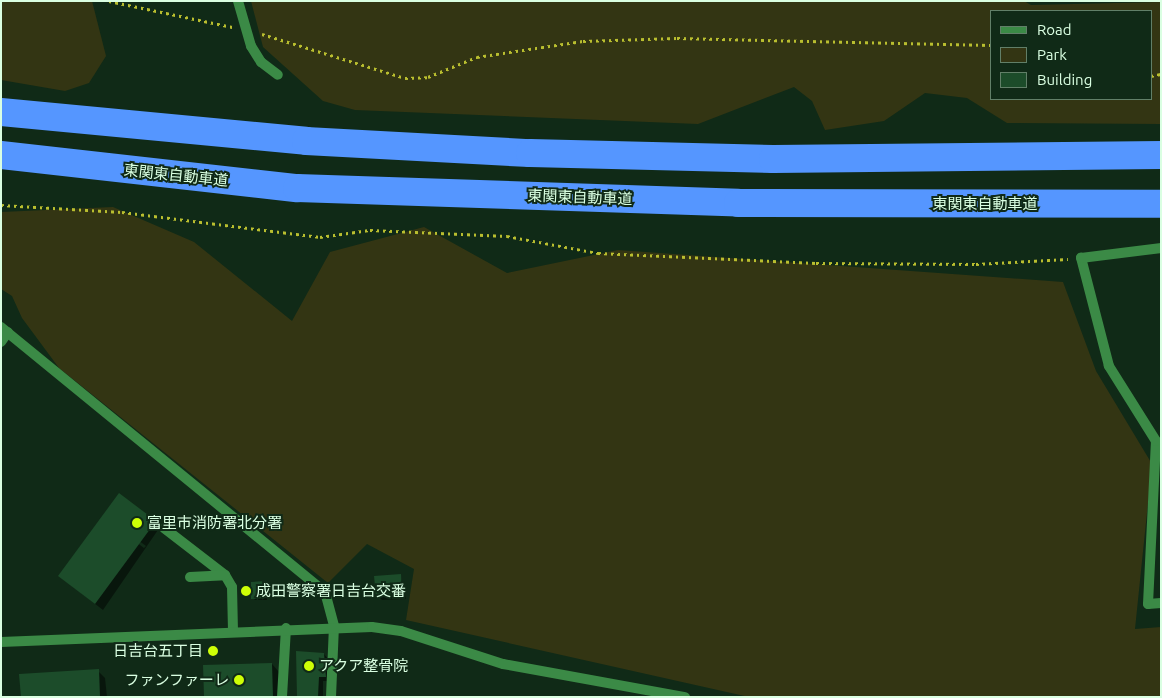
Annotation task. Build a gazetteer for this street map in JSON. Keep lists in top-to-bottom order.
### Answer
{
  "streets": {
    "highway": ["東関東自動車道"]
  },
  "places": [
    "富里市消防署北分署",
    "成田警察署日吉台交番",
    "日吉台五丁目",
    "アクア整骨院",
    "ファンファーレ"
  ],
  "legend": ["Road", "Park", "Building"]
}
